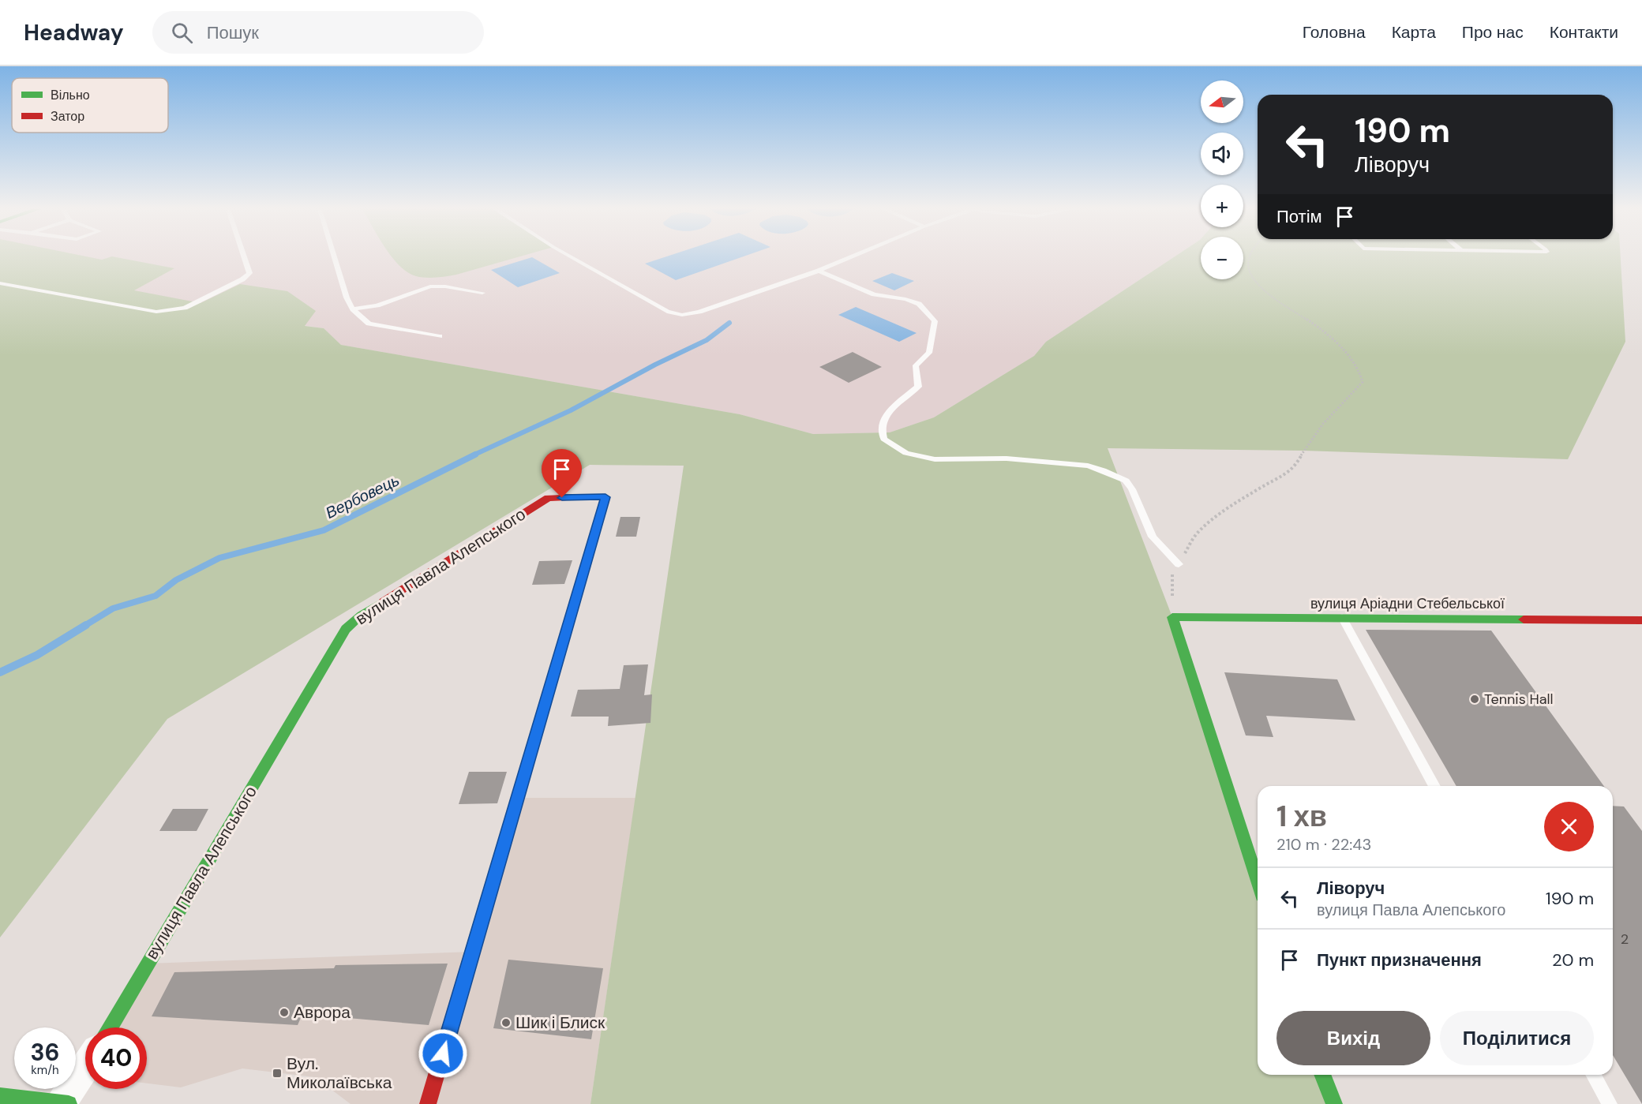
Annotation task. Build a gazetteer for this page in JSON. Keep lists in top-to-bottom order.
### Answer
{
  "streets": {
    "street": ["вулиця Павла Алепського", "вулиця Аріадни Стебельської"]
  },
  "water": ["Вербовець"],
  "places": {
    "other": ["Tennis Hall", "Аврора", "Шик і Блиск"],
    "transit": ["Вул. Миколаївська"]
  },
  "house_numbers": ["2"],
  "legend": ["Вільно", "Затор"],
  "north": "left",
  "page": {
    "header": "Headway",
    "search": "Пошук",
    "nav": [
      "Головна",
      "Карта",
      "Про нас",
      "Контакти"
    ],
    "map_buttons": ["+", "−"],
    "turn": ["190 m", "Ліворуч"],
    "then": "Потім",
    "heading": ["1 хв", "210 m · 22:43"],
    "list": [
      {
        "name": "Ліворуч",
        "note": "вулиця Павла Алепського",
        "value": "190 m"
      },
      {
        "name": "Пункт призначення",
        "value": "20 m"
      }
    ],
    "buttons": ["Вихід", "Поділитися"],
    "speed": "36 km/h",
    "limit": "40"
  }
}
